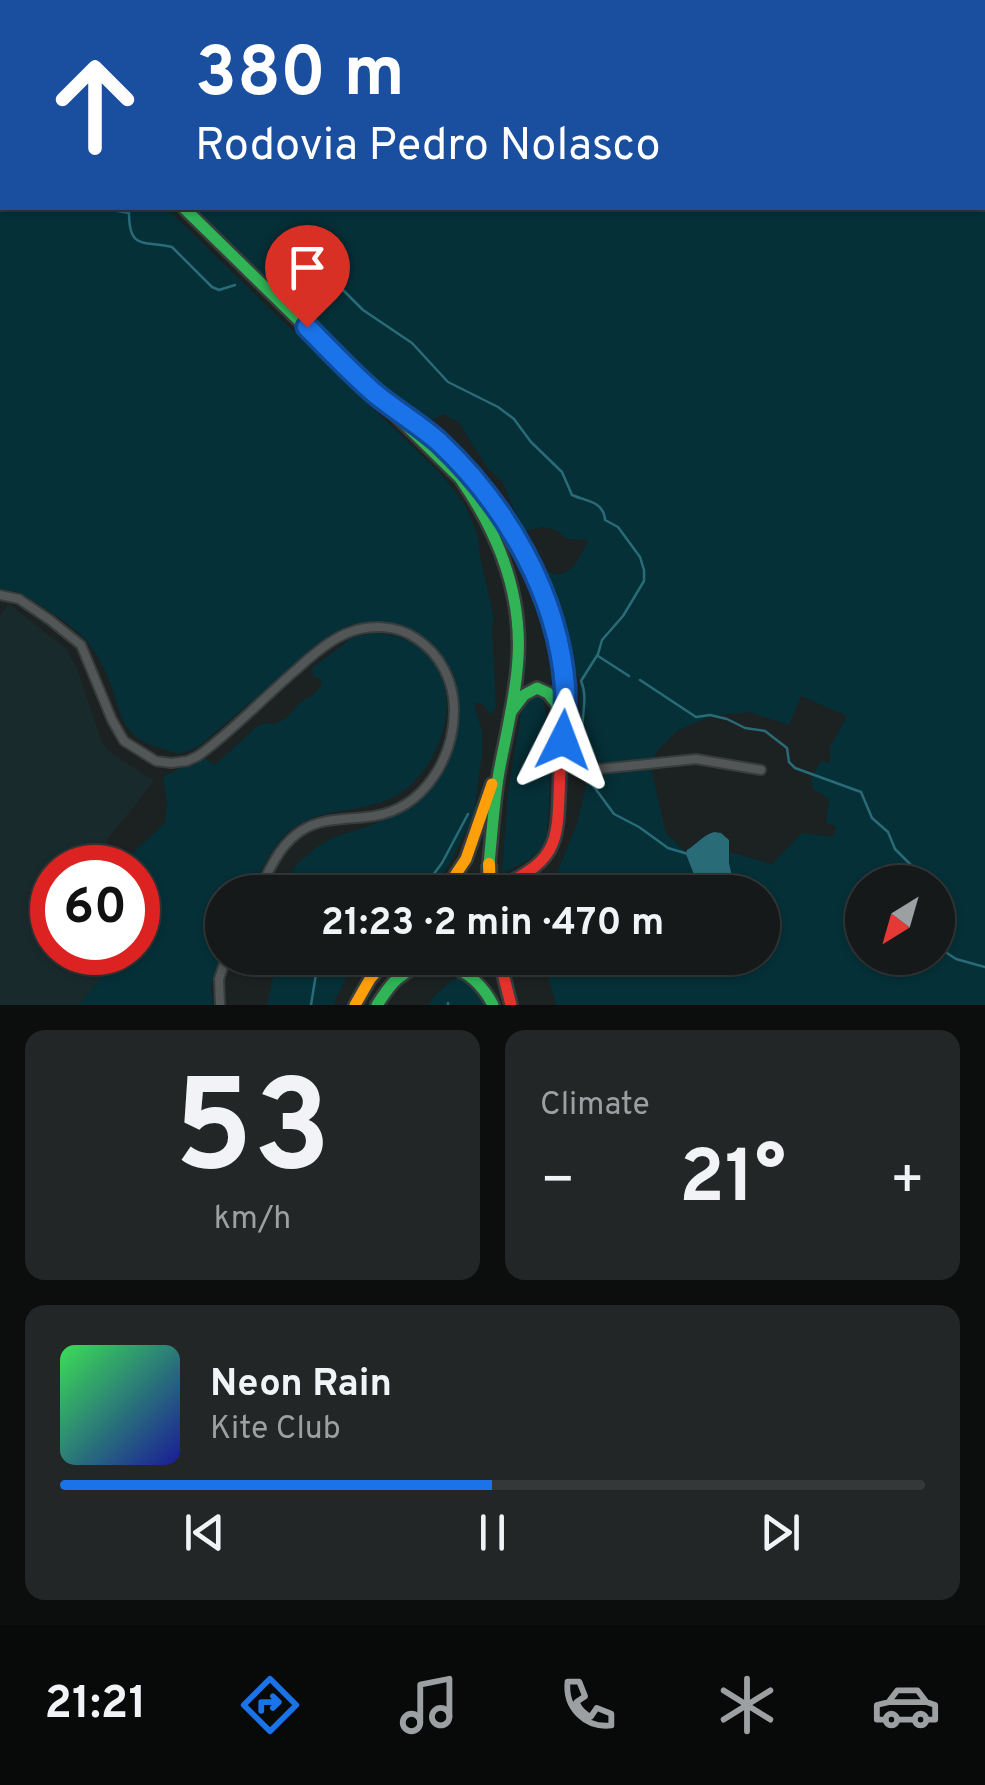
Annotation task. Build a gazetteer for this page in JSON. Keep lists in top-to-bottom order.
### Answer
{
  "north": "bottom left",
  "page": {
    "turn": ["380 m", "Rodovia Pedro Nolasco"],
    "limit": "60",
    "trip": "21:23 · 2 min · 470 m",
    "tile": [
      ["53", "km/h"],
      "Climate"
    ],
    "heat": ["−", "21°", "+"],
    "song": ["Neon Rain", "Kite Club"],
    "tabs": "21:21"
  }
}
